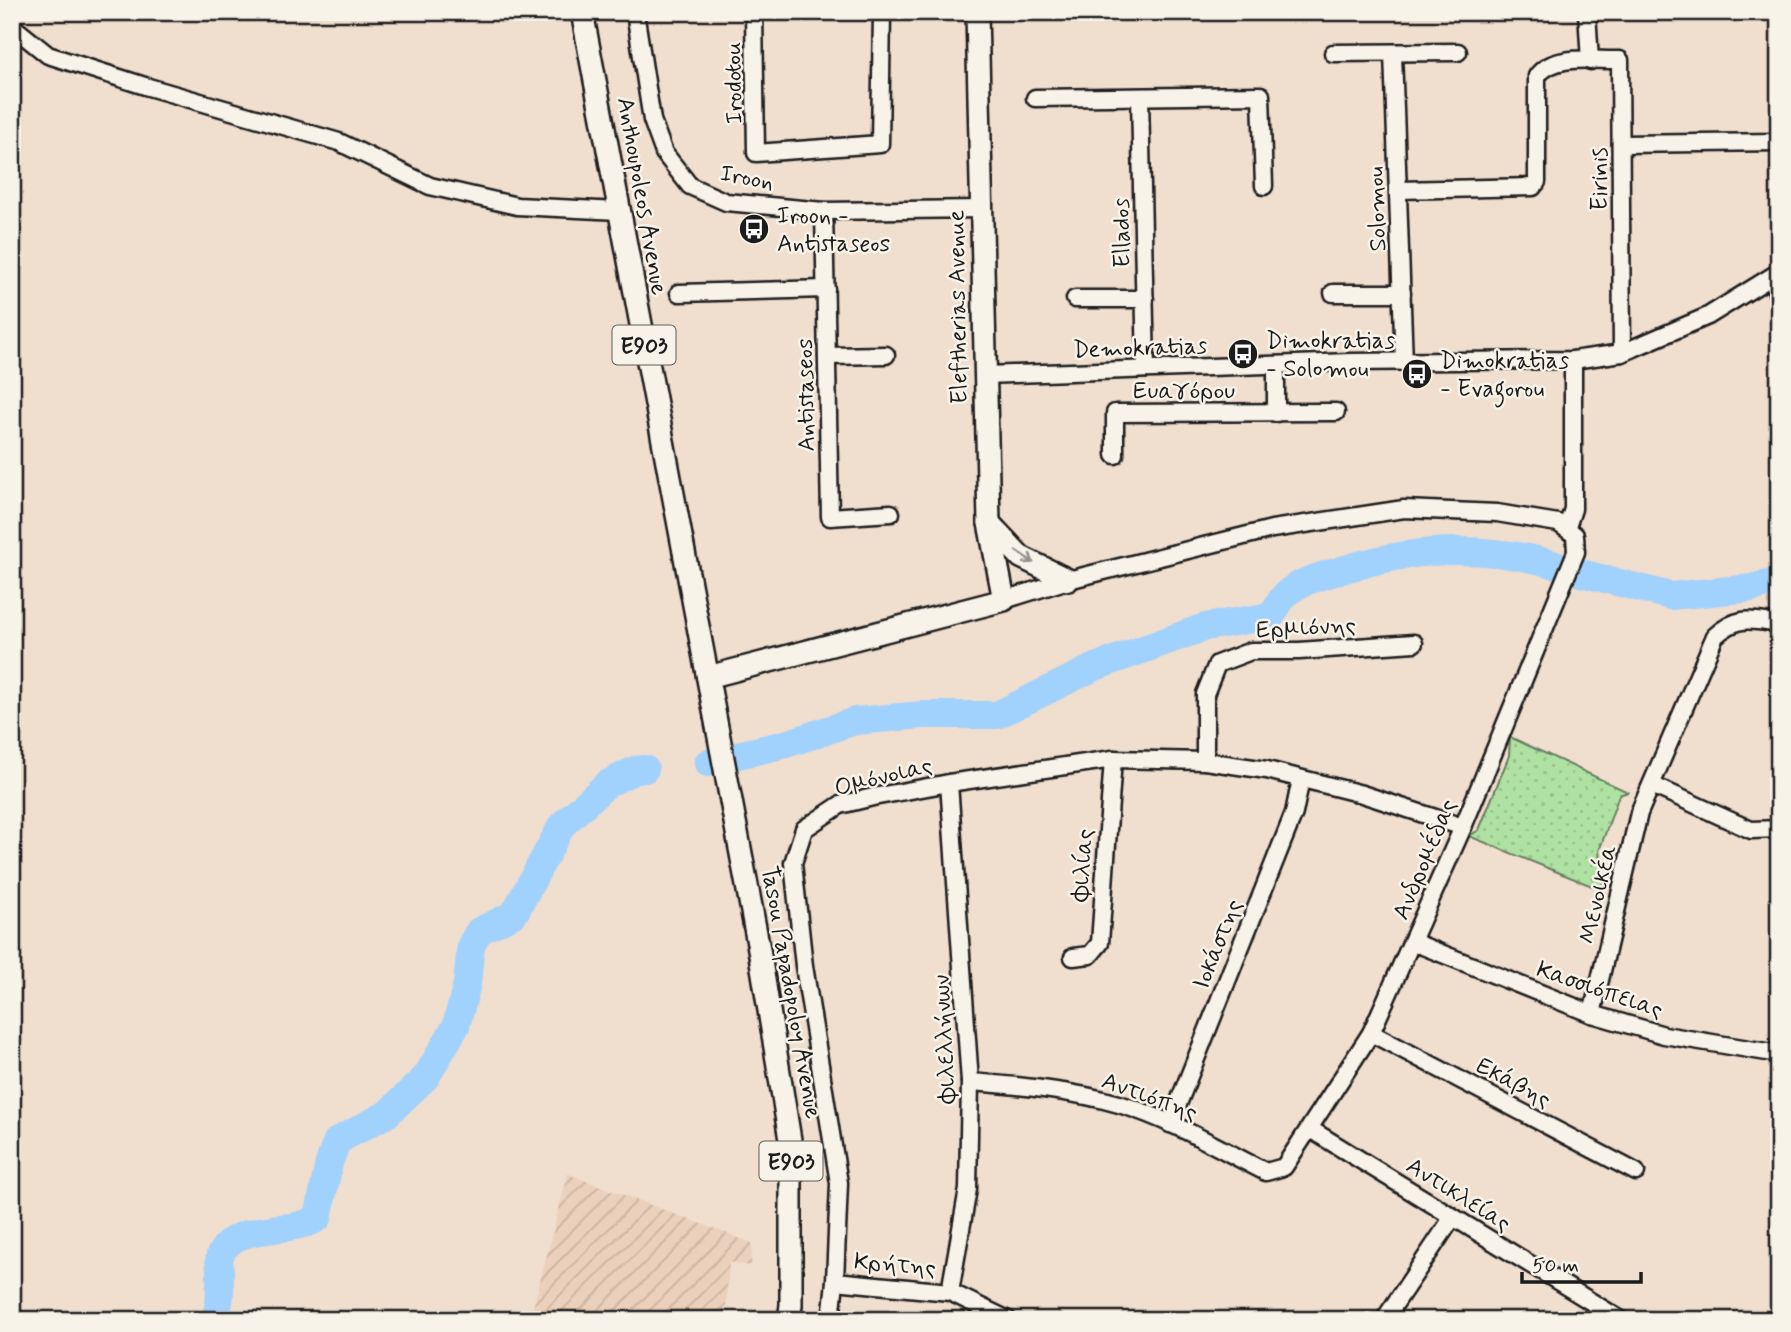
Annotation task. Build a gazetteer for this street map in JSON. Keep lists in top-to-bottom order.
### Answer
{
  "streets": {
    "main road": [
      "Anthoupoleos Avenue",
      "Eleftherias Avenue",
      "E903",
      "Tasou Papadopoloy Avenue"
    ],
    "street": [
      "Irodotou",
      "Iroon",
      "Eirinis",
      "Solomou",
      "Ellados",
      "Demokratias",
      "Ευαγόρου",
      "Antistaseos",
      "Ερμιόνης",
      "Ομόνοιας",
      "Ανδρομέδας",
      "Φιλίας",
      "Μενοικέα",
      "Ιοκάστης",
      "Κασσιόπειας",
      "Φιλελλήνων",
      "Εκάβης",
      "Αντιόπης",
      "Αντικλείας",
      "Κρήτης"
    ]
  },
  "crossings": [
    ["Iroon", "Eleftherias Avenue"],
    ["Iroon", "Antistaseos"],
    ["Eirinis", "Solomou"],
    ["Eirinis", "Demokratias"],
    ["Anthoupoleos Avenue", "Tasou Papadopoloy Avenue"],
    ["Solomou", "Demokratias"],
    ["Ellados", "Demokratias"],
    ["Eleftherias Avenue", "Demokratias"],
    ["Demokratias", "Ανδρομέδας"],
    ["Ερμιόνης", "Ομόνοιας"],
    ["Ομόνοιας", "Ανδρομέδας"],
    ["Ομόνοιας", "Φιλίας"],
    ["Ομόνοιας", "Ιοκάστης"],
    ["Ομόνοιας", "Φιλελλήνων"],
    ["Ομόνοιας", "Κρήτης"],
    ["Ανδρομέδας", "Κασσιόπειας"],
    ["Ανδρομέδας", "Εκάβης"],
    ["Ανδρομέδας", "Αντιόπης"],
    ["Ανδρομέδας", "Αντικλείας"],
    ["Μενοικέα", "Κασσιόπειας"],
    ["Ιοκάστης", "Αντιόπης"],
    ["Φιλελλήνων", "Αντιόπης"],
    ["Φιλελλήνων", "Κρήτης"]
  ],
  "places": {
    "bus stop": ["Iroon - Antistaseos", "Dimokratias - Solomou", "Dimokratias - Evagorou"]
  },
  "scale_bar": "50 m"
}
